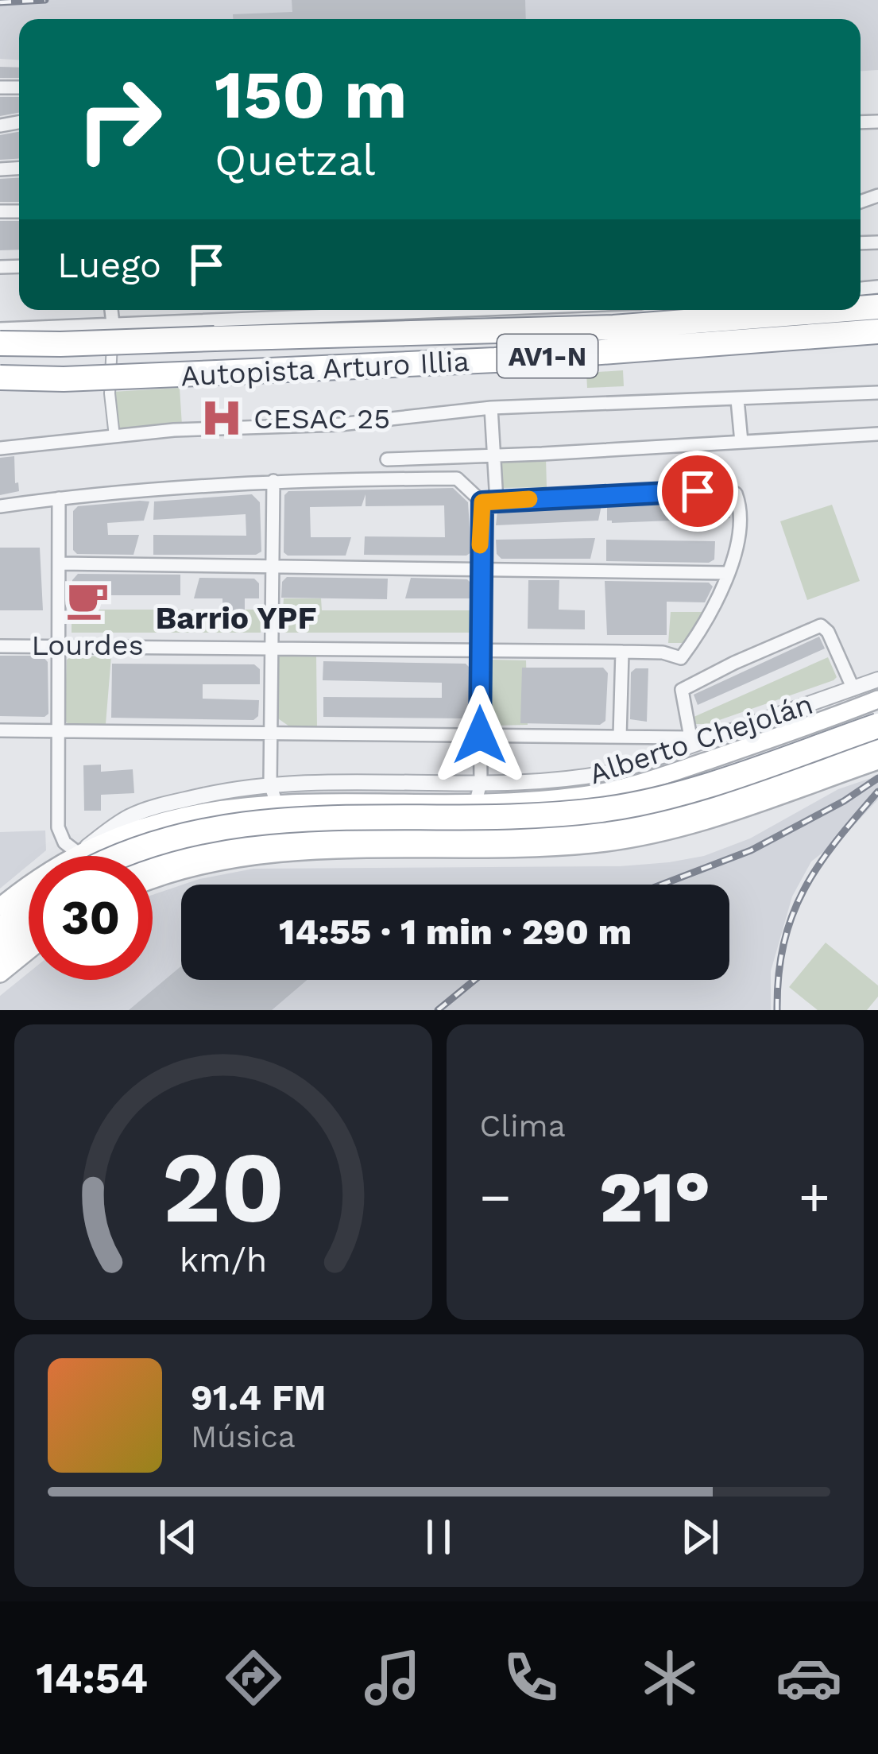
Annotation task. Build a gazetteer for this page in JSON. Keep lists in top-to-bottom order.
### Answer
{
  "streets": {
    "highway": ["AV1-N", "Autopista Arturo Illia"],
    "street": ["Alberto Chejolán"]
  },
  "districts": ["Barrio YPF"],
  "places": {
    "hospital": ["CESAC 25"],
    "cafe": ["Lourdes"]
  },
  "page": {
    "turn": ["150 m", "Quetzal"],
    "then": "Luego",
    "limit": "30",
    "trip": "14:55 · 1 min · 290 m",
    "tile": "Clima",
    "heat": ["−", "21°", "+"],
    "song": ["91.4 FM", "Música"],
    "tabs": "14:54",
    "gauge": ["20", "km/h"]
  }
}
